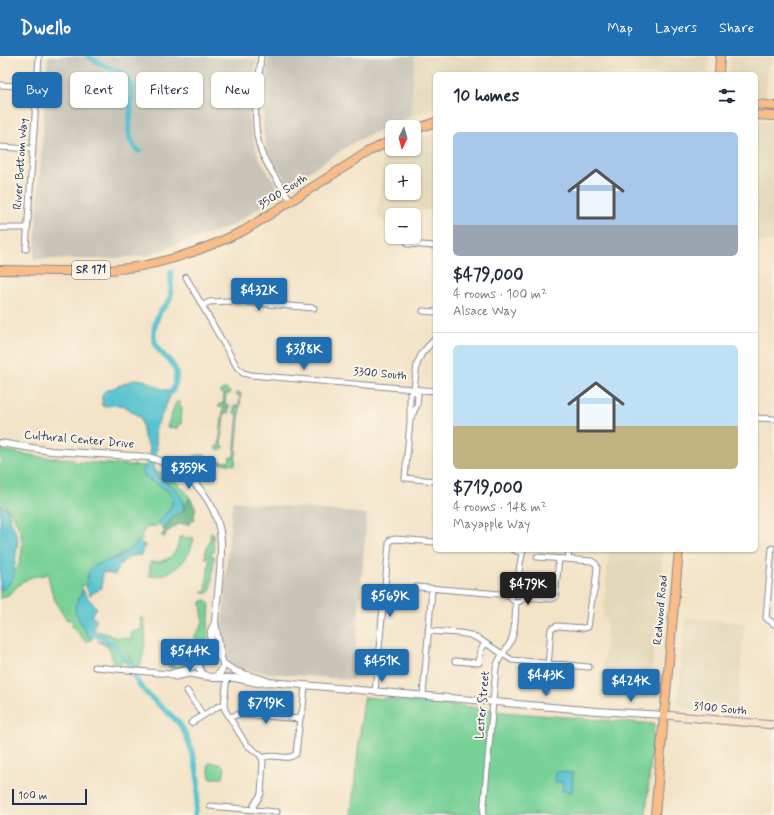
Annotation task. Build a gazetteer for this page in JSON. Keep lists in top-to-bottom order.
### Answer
{
  "streets": {
    "main road": [
      "3500 South",
      "SR 171",
      "Redwood Road",
      "3100 South"
    ],
    "street": [
      "River Bottom Way",
      "3300 South",
      "Cultural Center Drive",
      "Lester Street"
    ]
  },
  "crossings": [
    ["Redwood Road", "3100 South"]
  ],
  "scale_bar": "100 m",
  "north": "bottom",
  "page": {
    "header": "Dwello",
    "nav": ["Map", "Layers", "Share"],
    "chip": [
      "Buy",
      "Rent",
      "Filters",
      "New"
    ],
    "heading": "10 homes",
    "map_buttons": ["+", "−"],
    "list": [
      {
        "name": "$479,000",
        "note": "4 rooms · 100 m² · Alsace Way"
      },
      {
        "name": "$719,000",
        "note": "4 rooms · 148 m² · Mayapple Way"
      }
    ],
    "price": [
      "$432K",
      "$388K",
      "$359K",
      "$479K",
      "$569K",
      "$544K",
      "$451K",
      "$443K",
      "$424K",
      "$719K"
    ],
    "scale": "100 m"
  }
}
